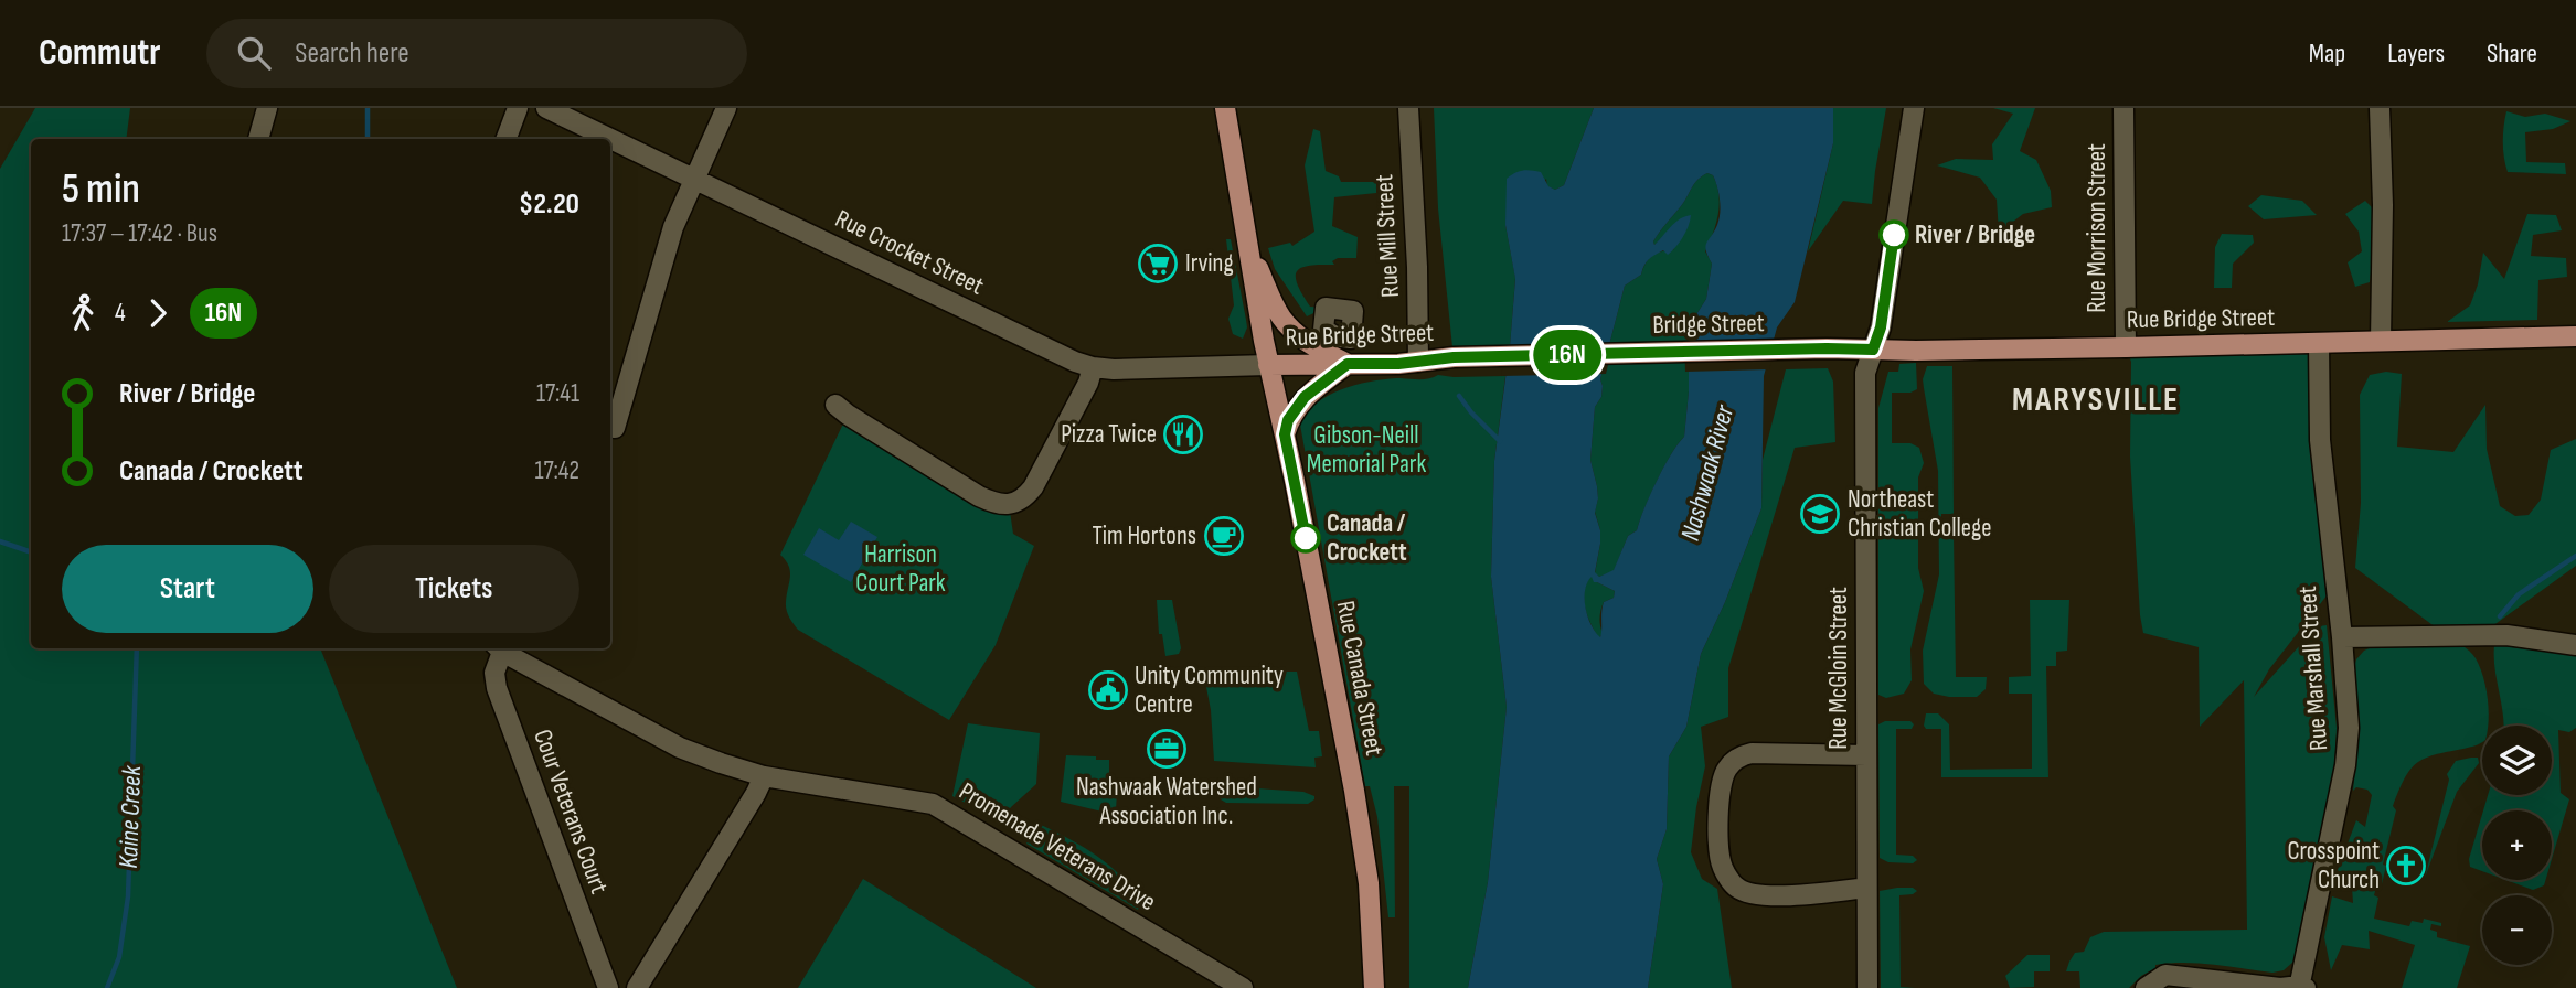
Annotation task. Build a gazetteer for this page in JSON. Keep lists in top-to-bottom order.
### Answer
{
  "streets": {
    "main road": ["Rue Bridge Street", "Bridge Street", "Rue Canada Street"],
    "street": [
      "Rue Morrison Street",
      "Rue Mill Street",
      "Rue Crocket Street",
      "Rue McGloin Street",
      "Rue Marshall Street",
      "Cour Veterans Court",
      "Promenade Veterans Drive"
    ]
  },
  "crossings": [
    ["Rue Morrison Street", "Rue Bridge Street"],
    ["Rue Mill Street", "Rue Bridge Street"],
    ["Rue Crocket Street", "Rue Bridge Street"],
    ["Rue Crocket Street", "Rue Canada Street"],
    ["Rue Bridge Street", "Bridge Street"],
    ["Rue Bridge Street", "Rue McGloin Street"],
    ["Rue Bridge Street", "Rue Marshall Street"],
    ["Rue Bridge Street", "Rue Canada Street"],
    ["Cour Veterans Court", "Promenade Veterans Drive"]
  ],
  "districts": ["MARYSVILLE"],
  "water": ["Nashwaak River", "Kaine Creek"],
  "parks": ["Gibson-Neill Memorial Park", "Harrison Court Park"],
  "places": {
    "other": ["River / Bridge", "Canada / Crockett"],
    "supermarket": ["Irving"],
    "restaurant": ["Pizza Twice"],
    "school or university": ["Northeast Christian College"],
    "cafe": ["Tim Hortons"],
    "public building": ["Unity Community Centre"],
    "office": ["Nashwaak Watershed Association Inc."],
    "church": ["Crosspoint Church"]
  },
  "lines": ["bus line 16N"],
  "page": {
    "header": "Commutr",
    "search": "Search here",
    "nav": ["Map", "Layers", "Share"],
    "on_map": "16N",
    "heading": ["5 min", "17:37 – 17:42 · Bus", "$2.20"],
    "legs": ["4", "16N"],
    "list": [
      {
        "name": "River / Bridge",
        "value": "17:41"
      },
      {
        "name": "Canada / Crockett",
        "value": "17:42"
      }
    ],
    "buttons": ["Start", "Tickets"],
    "map_buttons": ["+", "−"]
  }
}
